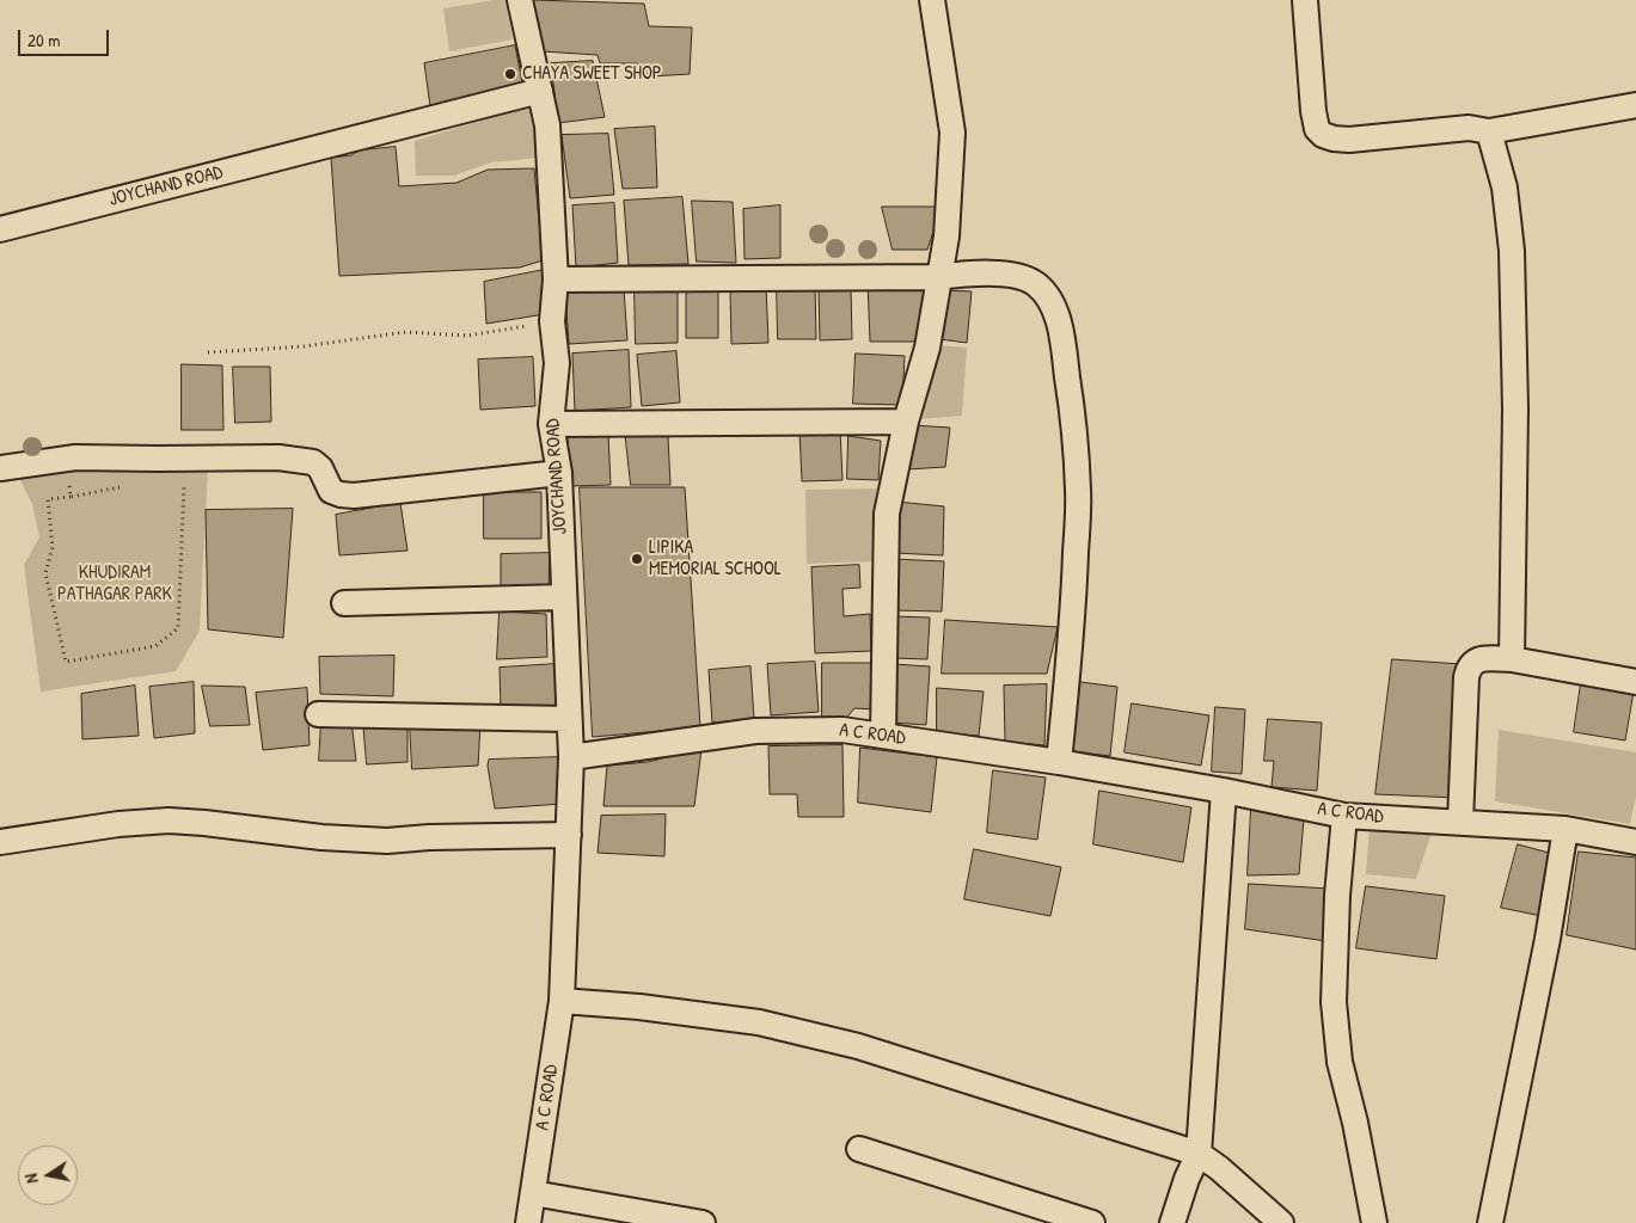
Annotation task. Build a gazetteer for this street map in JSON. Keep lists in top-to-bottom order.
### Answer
{
  "streets": {
    "street": ["JOYCHAND ROAD", "A C ROAD"]
  },
  "crossings": [
    ["JOYCHAND ROAD", "A C ROAD"]
  ],
  "parks": ["KHUDIRAM PATHAGAR PARK"],
  "places": ["CHAYA SWEET SHOP", "LIPIKA MEMORIAL SCHOOL"],
  "scale_bar": "20 m",
  "north": "left"
}
